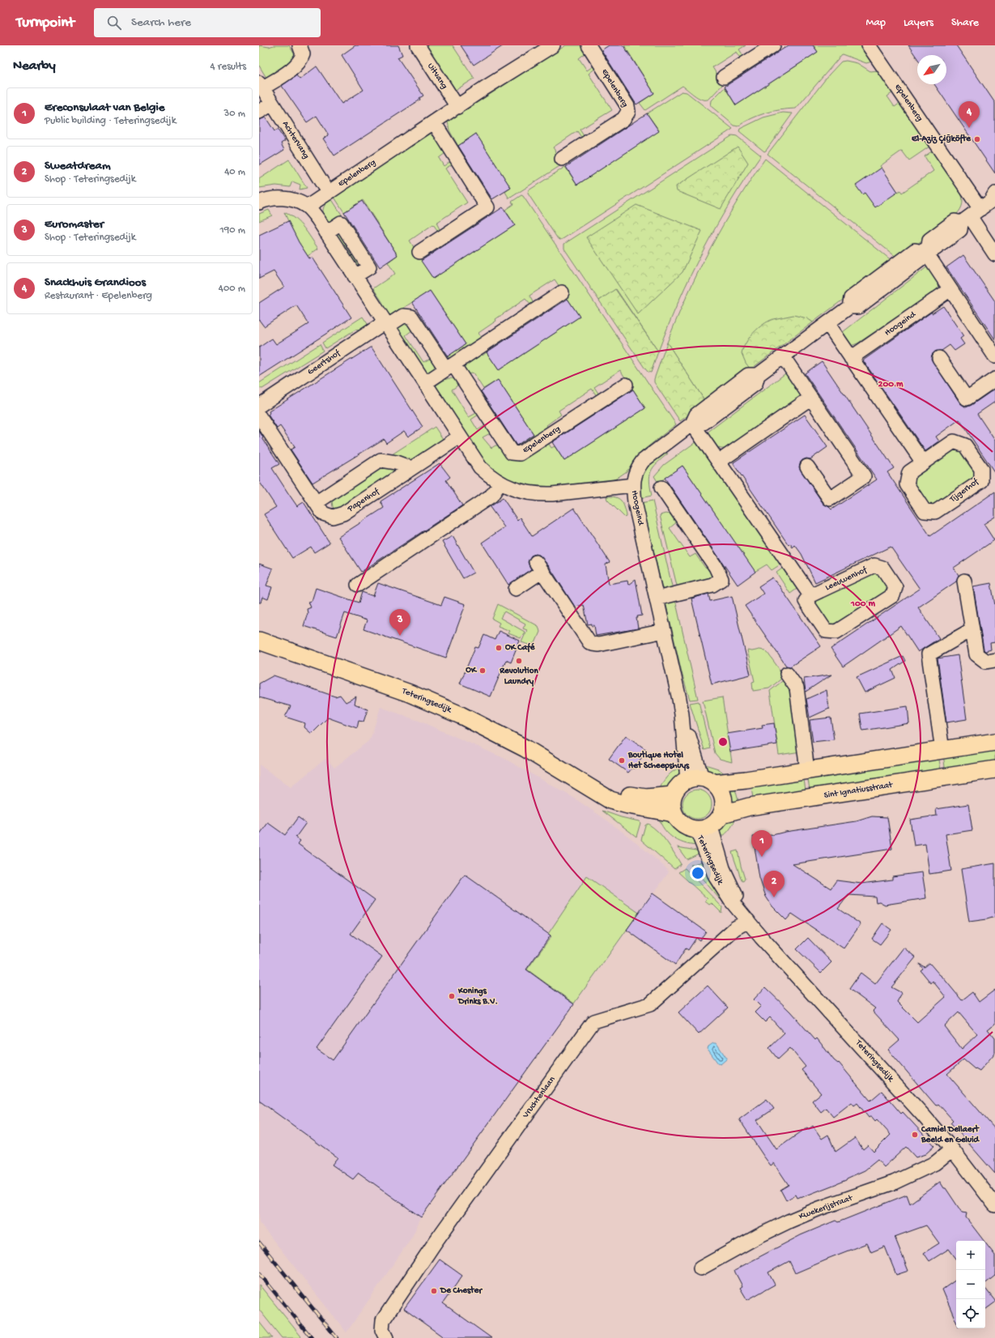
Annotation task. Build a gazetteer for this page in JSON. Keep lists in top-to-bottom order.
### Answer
{
  "streets": {
    "main road": ["Teteringsedijk", "Sint Ignatiusstraat"],
    "street": [
      "Uitvang",
      "Epelenberg",
      "Achtervang",
      "Hoogeind",
      "Geertshof",
      "Tijgerhof",
      "Papenhof",
      "Leeuwenhof",
      "Vruchtenlaan",
      "Kwekerijstraat"
    ]
  },
  "crossings": [
    ["Uitvang", "Epelenberg"],
    ["Epelenberg", "Achtervang"],
    ["Epelenberg", "Geertshof"],
    ["Hoogeind", "Teteringsedijk"],
    ["Hoogeind", "Sint Ignatiusstraat"],
    ["Geertshof", "Papenhof"],
    ["Teteringsedijk", "Sint Ignatiusstraat"],
    ["Teteringsedijk", "Vruchtenlaan"],
    ["Teteringsedijk", "Kwekerijstraat"]
  ],
  "places": [
    "El-Aziz Çiğköfte",
    "OK Café",
    "Revolution Laundry",
    "OK",
    "Boutique Hotel Het Scheepshuys",
    "Konings Drinks B.V.",
    "Camiel Dellaert Beeld en Geluid",
    "De Chester"
  ],
  "north": "bottom left",
  "page": {
    "header": "Turnpoint",
    "search": "Search here",
    "nav": ["Map", "Layers", "Share"],
    "heading": ["Nearby", "4 results"],
    "list": [
      {
        "mark": "1",
        "name": "Ereconsulaat van Belgie",
        "note": "Public building · Teteringsedijk",
        "value": "30 m"
      },
      {
        "mark": "2",
        "name": "Sweatdream",
        "note": "Shop · Teteringsedijk",
        "value": "40 m"
      },
      {
        "mark": "3",
        "name": "Euromaster",
        "note": "Shop · Teteringsedijk",
        "value": "190 m"
      },
      {
        "mark": "4",
        "name": "Snackhuis Grandioos",
        "note": "Restaurant · Epelenberg",
        "value": "400 m"
      }
    ],
    "pins": [
      "4",
      "3",
      "1",
      "2"
    ],
    "map_buttons": ["+", "−"]
  },
  "rings": ["200 m", "100 m"]
}
